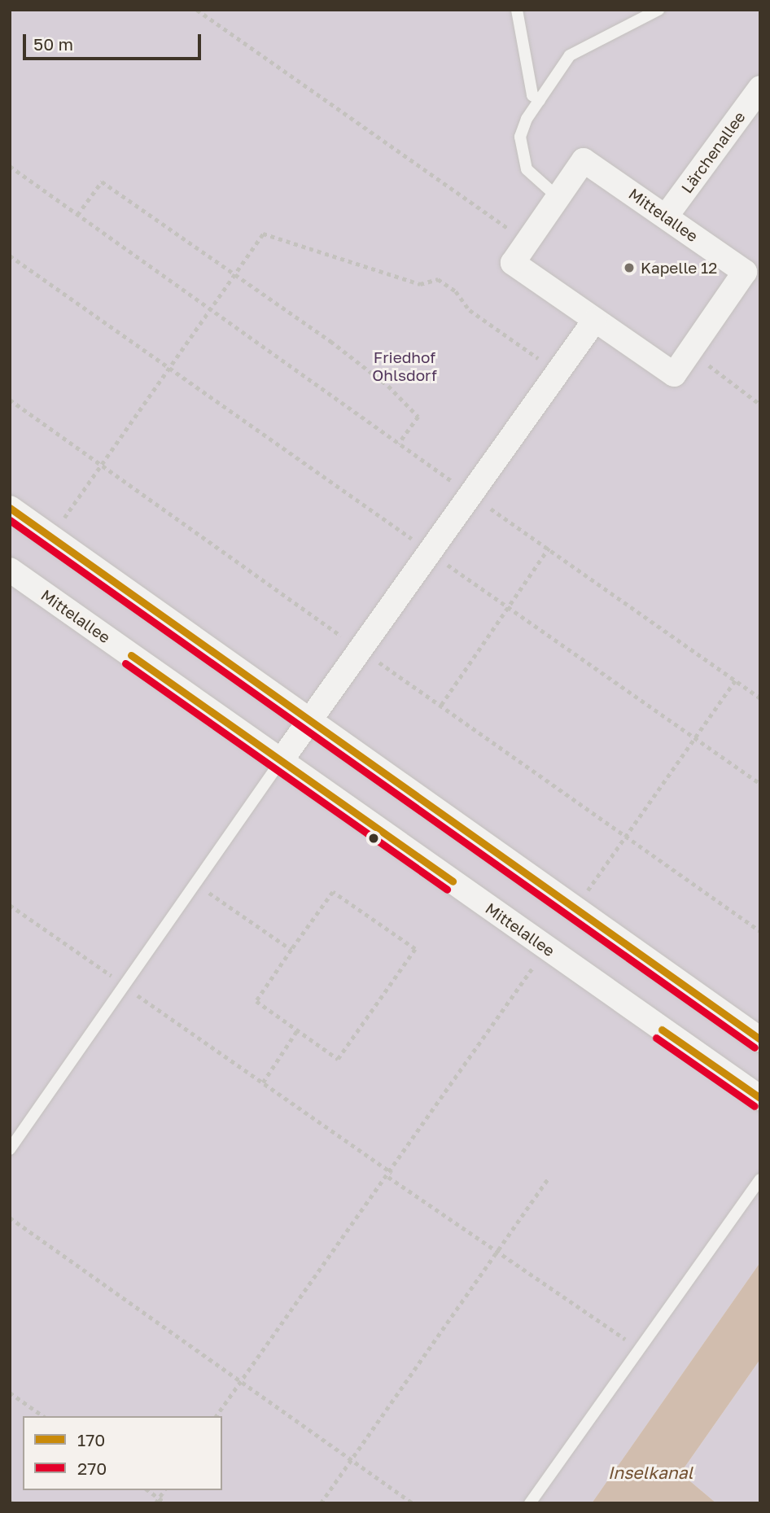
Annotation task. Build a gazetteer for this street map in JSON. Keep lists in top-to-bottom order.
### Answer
{
  "streets": {
    "street": ["Lärchenallee", "Mittelallee"]
  },
  "crossings": [
    ["Lärchenallee", "Mittelallee"]
  ],
  "water": ["Inselkanal"],
  "parks": ["Friedhof Ohlsdorf"],
  "places": ["Kapelle 12"],
  "lines": ["transit line 170", "transit line 270"],
  "legend": ["170", "270"],
  "scale_bar": "50 m"
}
